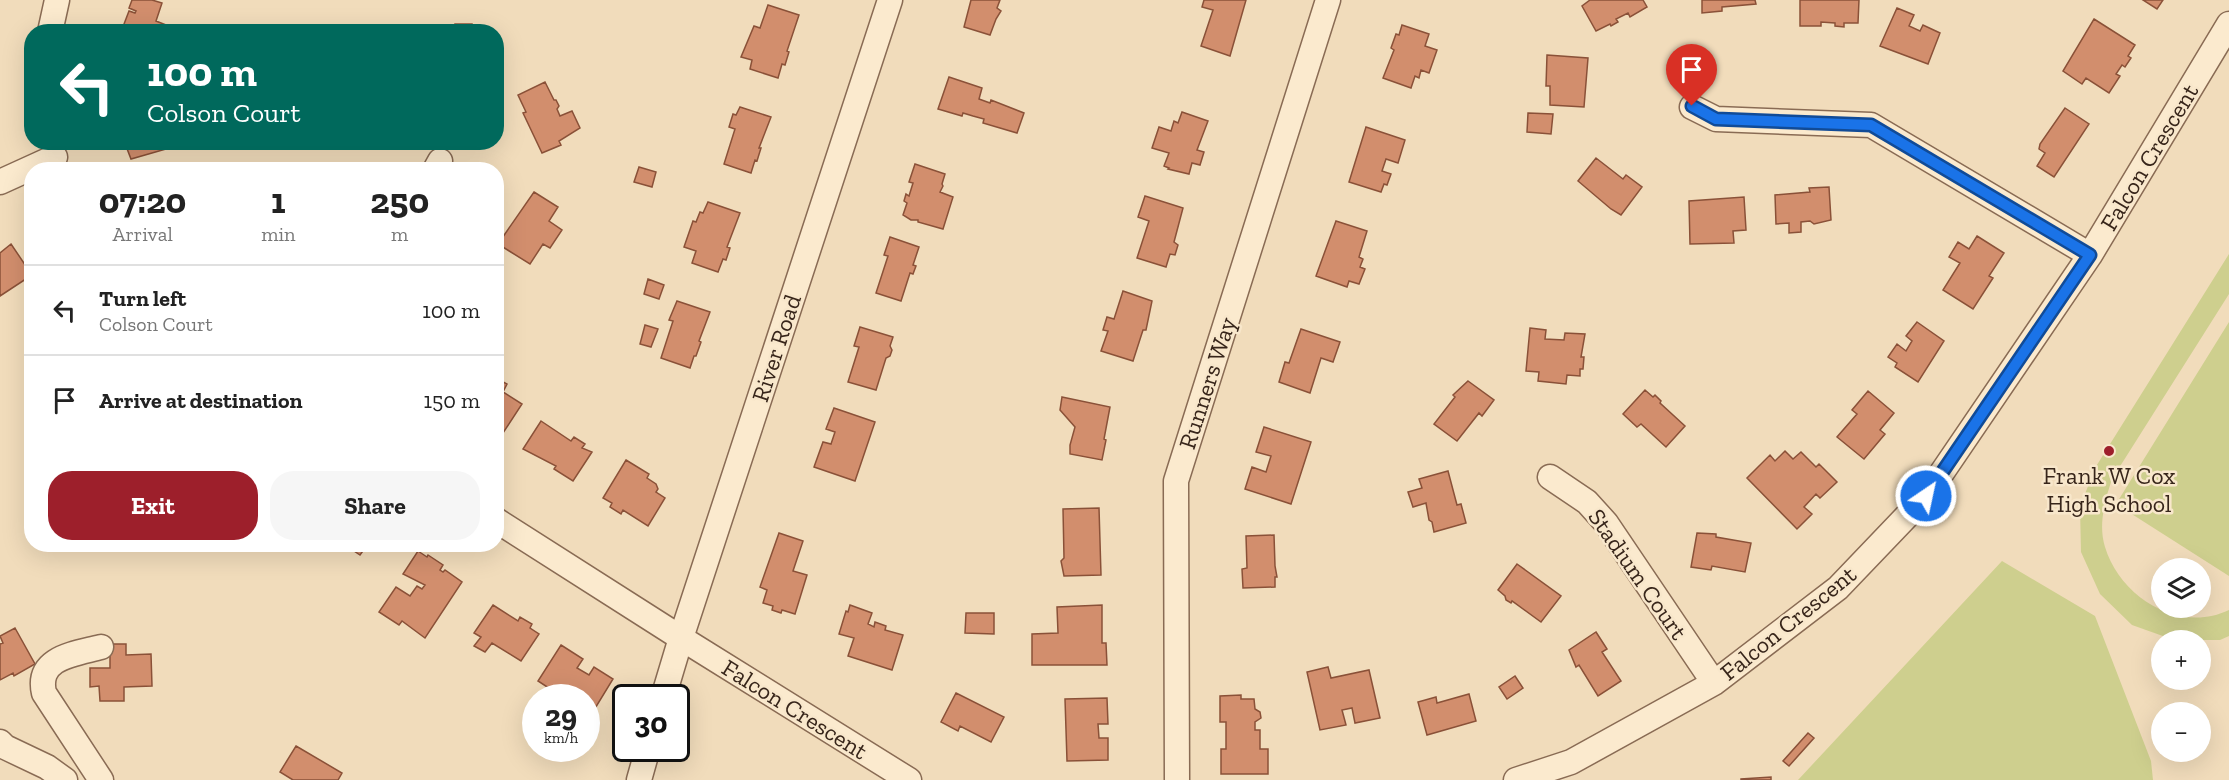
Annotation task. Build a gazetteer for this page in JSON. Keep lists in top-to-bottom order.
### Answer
{
  "streets": {
    "street": [
      "Falcon Crescent",
      "River Road",
      "Runners Way",
      "Stadium Court"
    ]
  },
  "crossings": [
    ["Falcon Crescent", "River Road"],
    ["Falcon Crescent", "Stadium Court"]
  ],
  "places": ["Frank W Cox High School"],
  "page": {
    "turn": ["100 m", "Colson Court"],
    "eta": [
      "07:20",
      "Arrival",
      "1",
      "min",
      "250",
      "m"
    ],
    "list": [
      {
        "name": "Turn left",
        "note": "Colson Court",
        "value": "100 m"
      },
      {
        "name": "Arrive at destination",
        "value": "150 m"
      }
    ],
    "buttons": ["Exit", "Share"],
    "map_buttons": ["+", "−"],
    "speed": "29 km/h",
    "limit": "30"
  }
}
